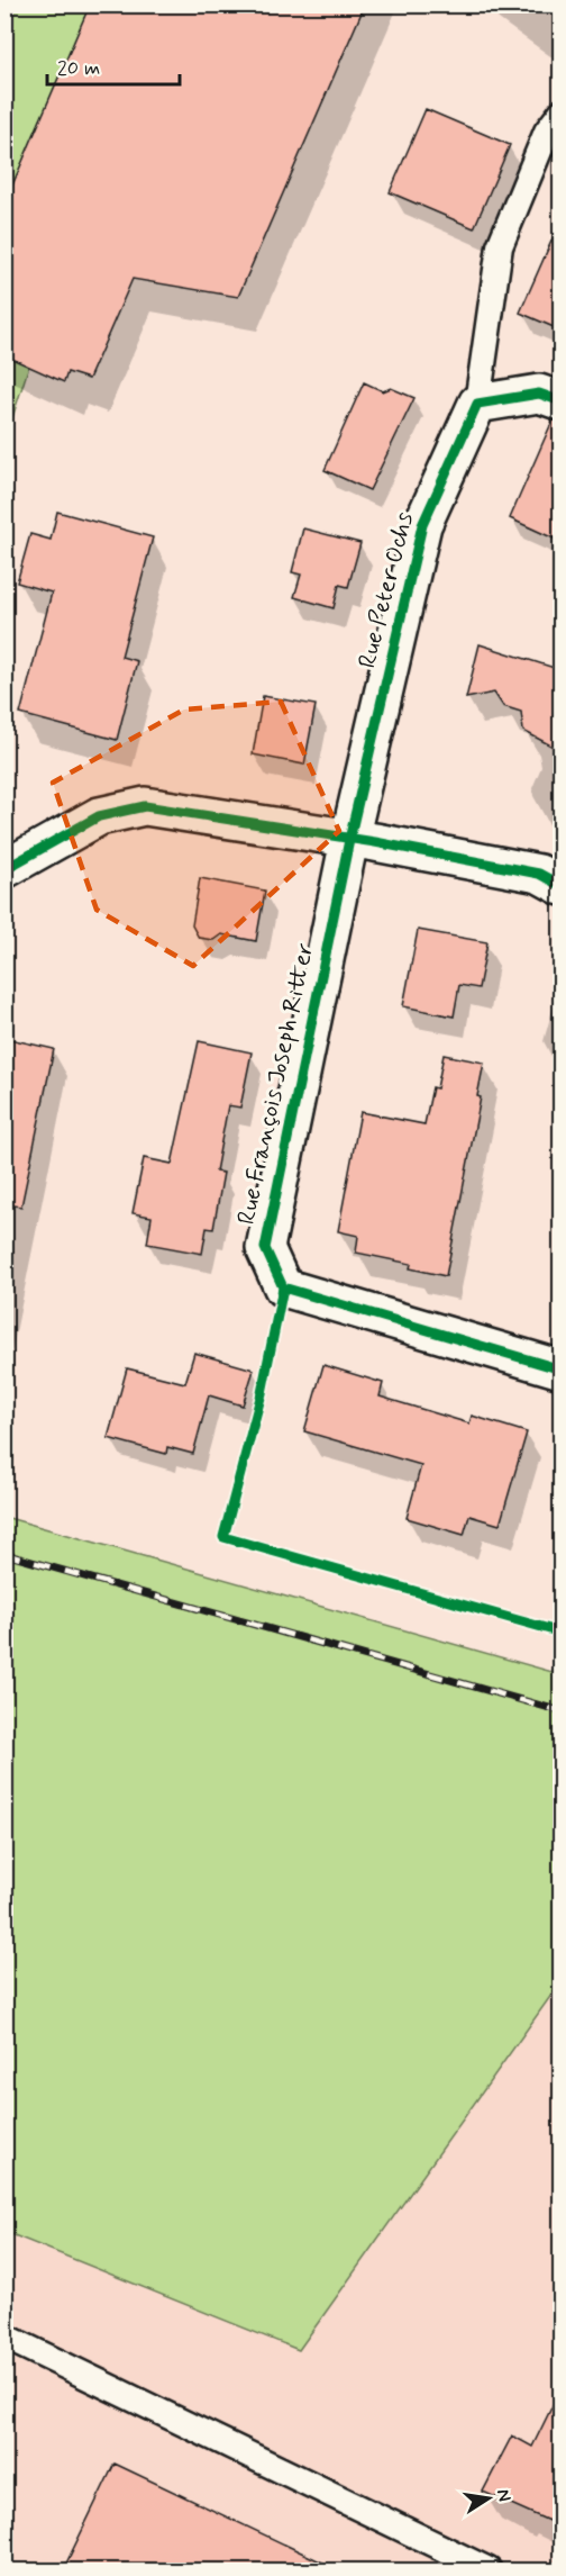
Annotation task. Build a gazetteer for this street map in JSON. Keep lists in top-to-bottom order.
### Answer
{
  "streets": {
    "street": ["Rue Peter Ochs", "Rue François Joseph Ritter"]
  },
  "crossings": [
    ["Rue Peter Ochs", "Rue François Joseph Ritter"]
  ],
  "scale_bar": "20 m",
  "north": "right"
}
